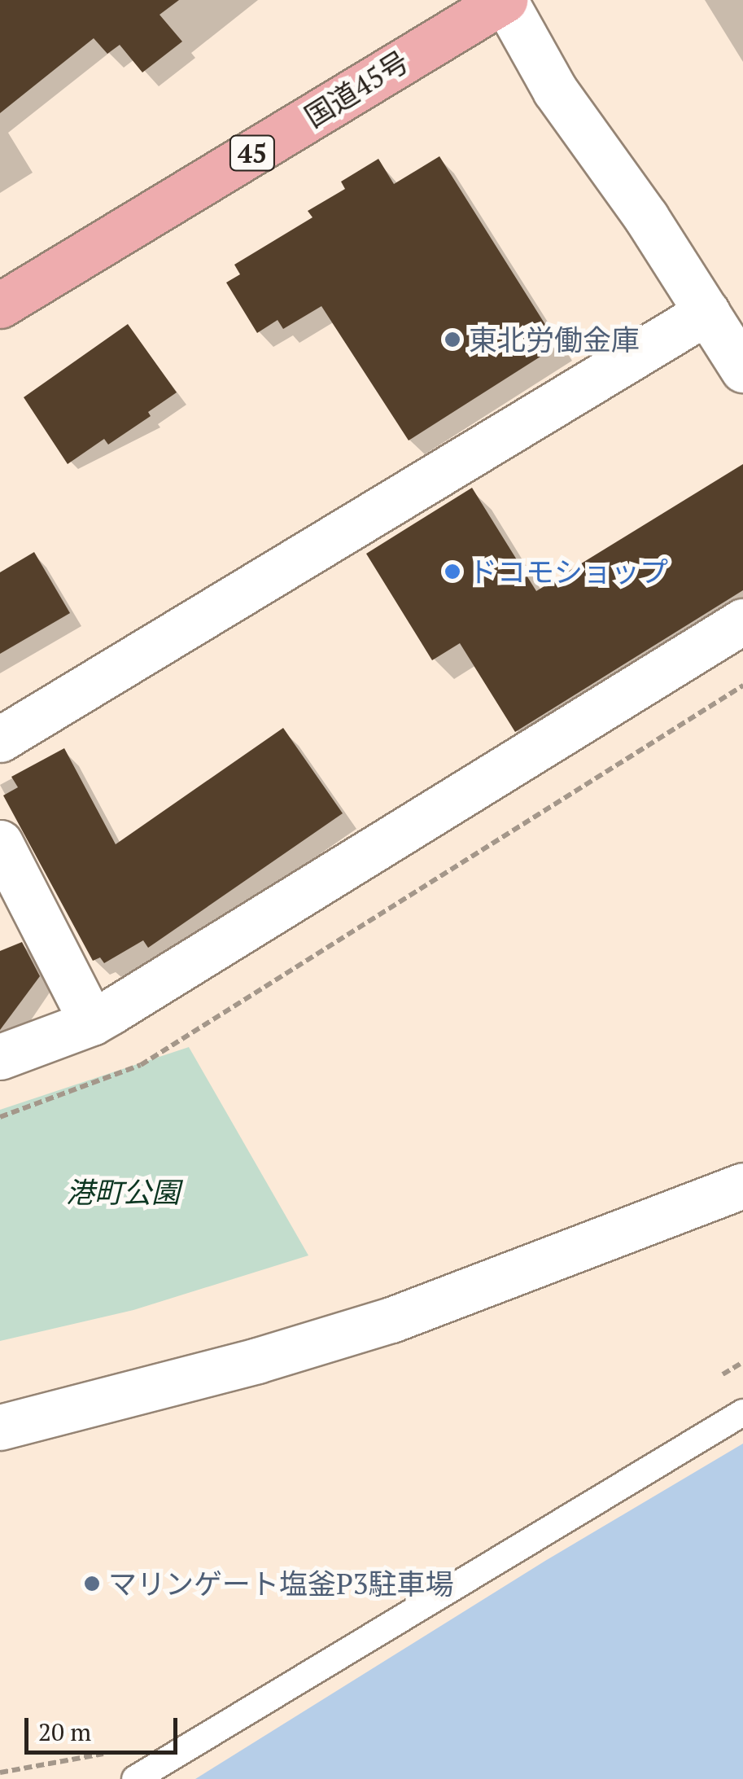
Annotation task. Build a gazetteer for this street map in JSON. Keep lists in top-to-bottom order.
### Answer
{
  "streets": {
    "highway": ["国道45号", "45"]
  },
  "parks": ["港町公園"],
  "places": ["東北労働金庫", "ドコモショップ", "マリンゲート塩釜P3駐車場"],
  "scale_bar": "20 m"
}
